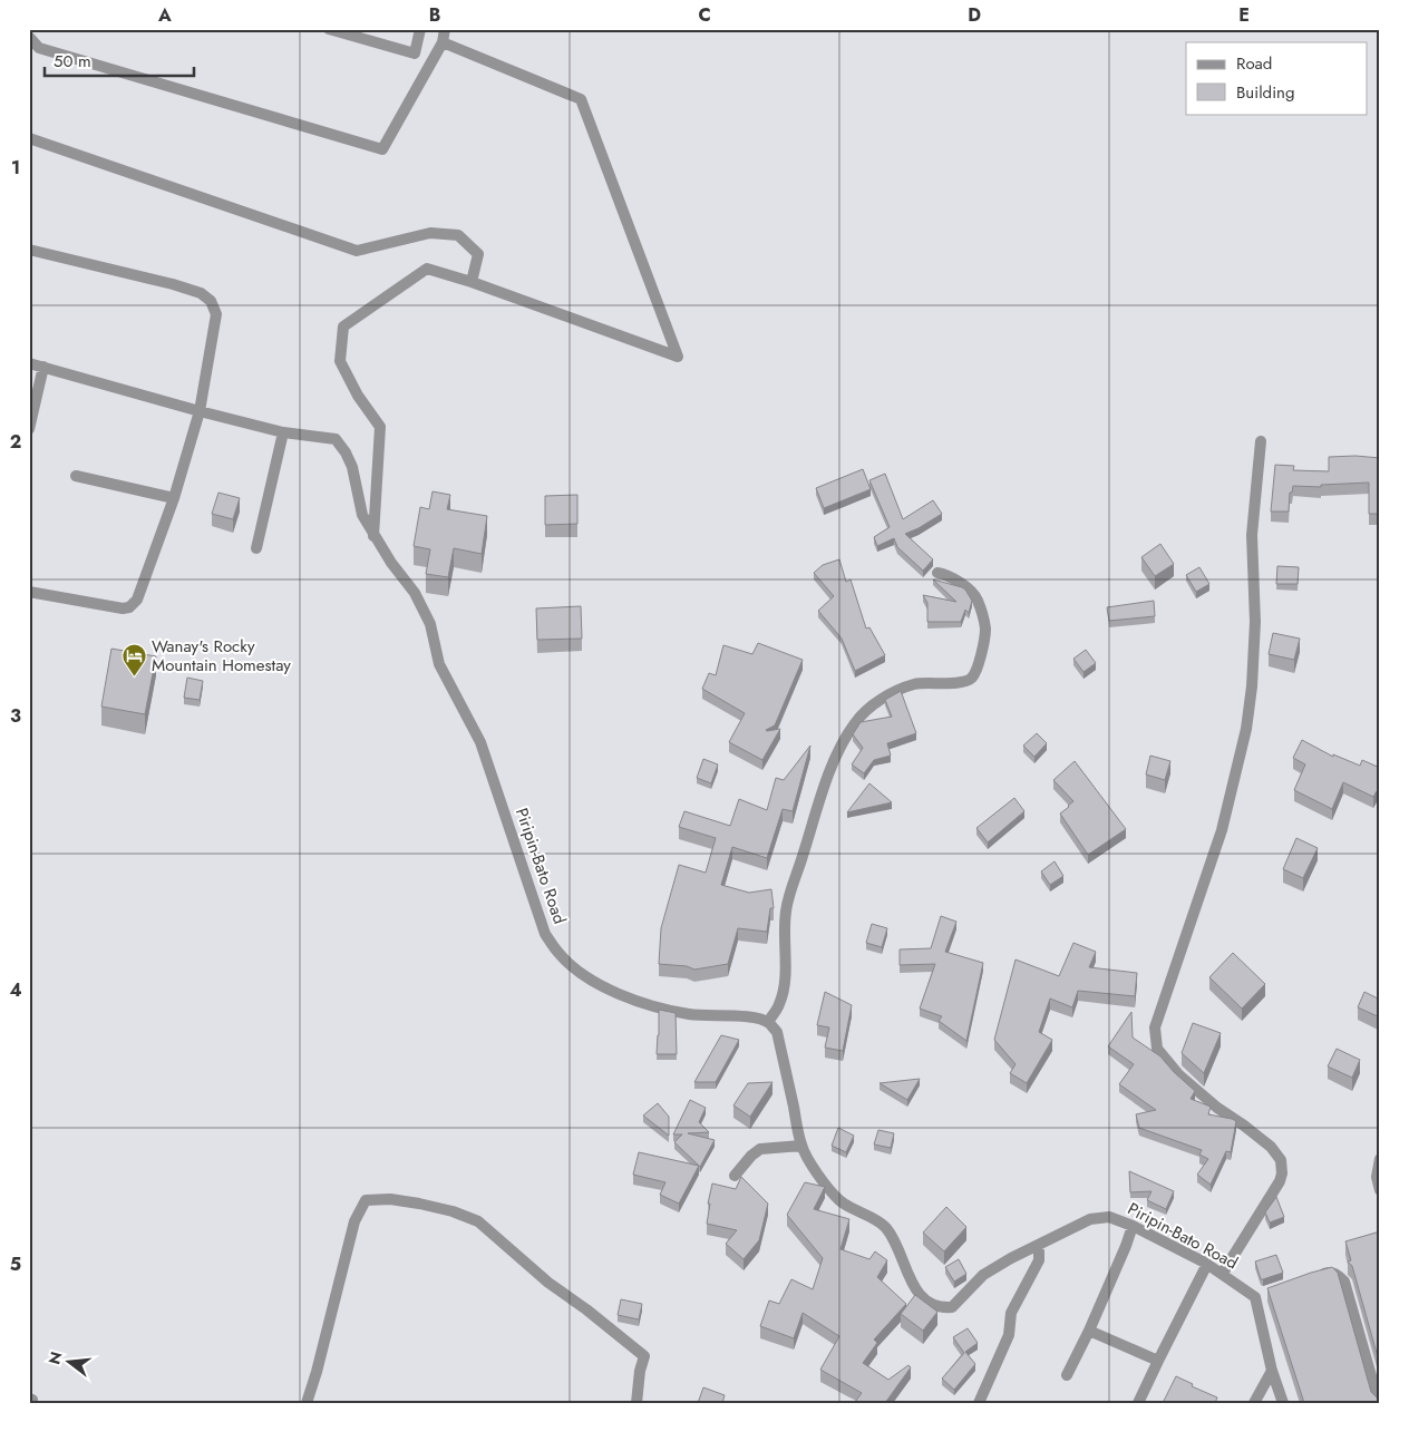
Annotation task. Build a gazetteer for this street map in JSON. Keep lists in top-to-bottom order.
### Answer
{
  "streets": {
    "street": ["Piripin-Bato Road"]
  },
  "places": {
    "hotel": ["Wanay's Rocky Mountain Homestay"]
  },
  "legend": ["Road", "Building"],
  "scale_bar": "50 m",
  "north": "left",
  "grid": {
    "columns": [
      "A",
      "B",
      "C",
      "D",
      "E"
    ],
    "rows": [
      "1",
      "2",
      "3",
      "4",
      "5"
    ]
  }
}
